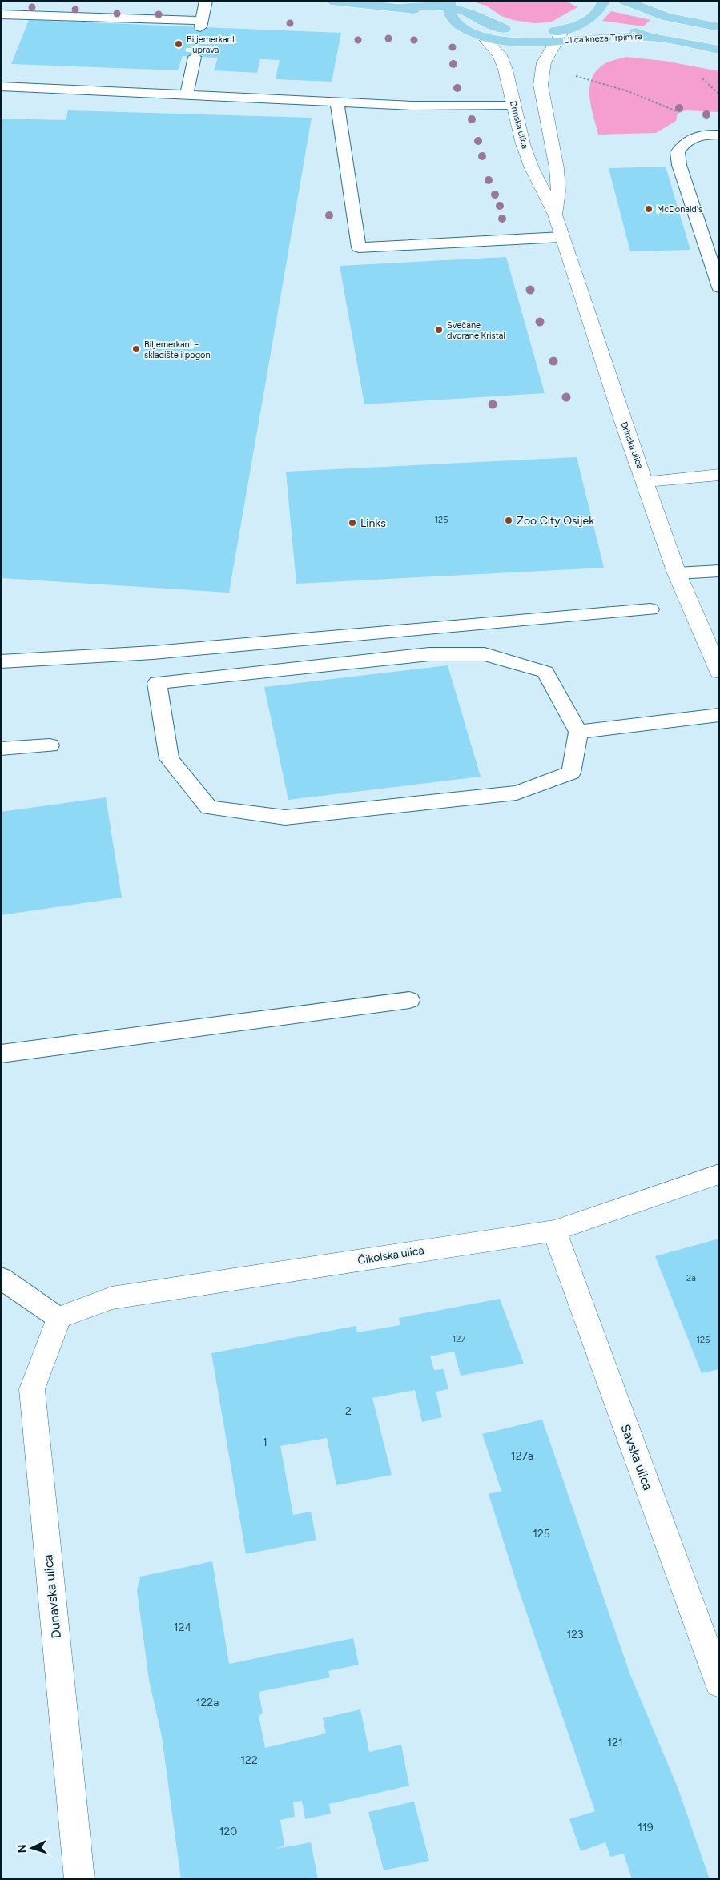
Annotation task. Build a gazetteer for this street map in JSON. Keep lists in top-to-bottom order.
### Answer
{
  "streets": {
    "main road": ["Ulica kneza Trpimira"],
    "street": [
      "Drinska ulica",
      "Čikolska ulica",
      "Savska ulica",
      "Dunavska ulica"
    ]
  },
  "crossings": [
    ["Ulica kneza Trpimira", "Drinska ulica"],
    ["Čikolska ulica", "Savska ulica"],
    ["Čikolska ulica", "Dunavska ulica"]
  ],
  "places": [
    "Biljemerkant - uprava",
    "McDonald's",
    "Svečane dvorane Kristal",
    "Biljemerkant - skladište i pogon",
    "Zoo City Osijek",
    "Links"
  ],
  "house_numbers": [
    "125",
    "2a",
    "127",
    "126",
    "2",
    "1",
    "127a",
    "125",
    "124",
    "123",
    "122a",
    "121",
    "122",
    "119",
    "120"
  ],
  "north": "left"
}
